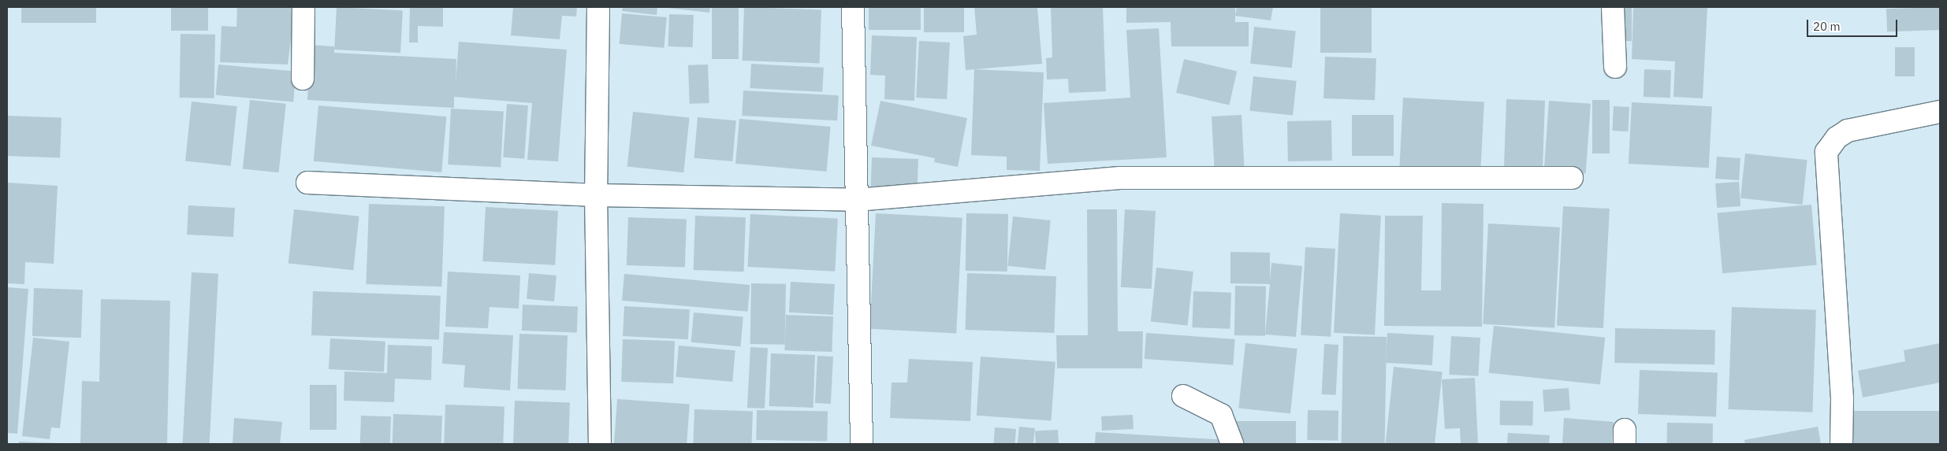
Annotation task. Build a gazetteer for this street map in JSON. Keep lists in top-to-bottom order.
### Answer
{
  "scale_bar": "20 m"
}
